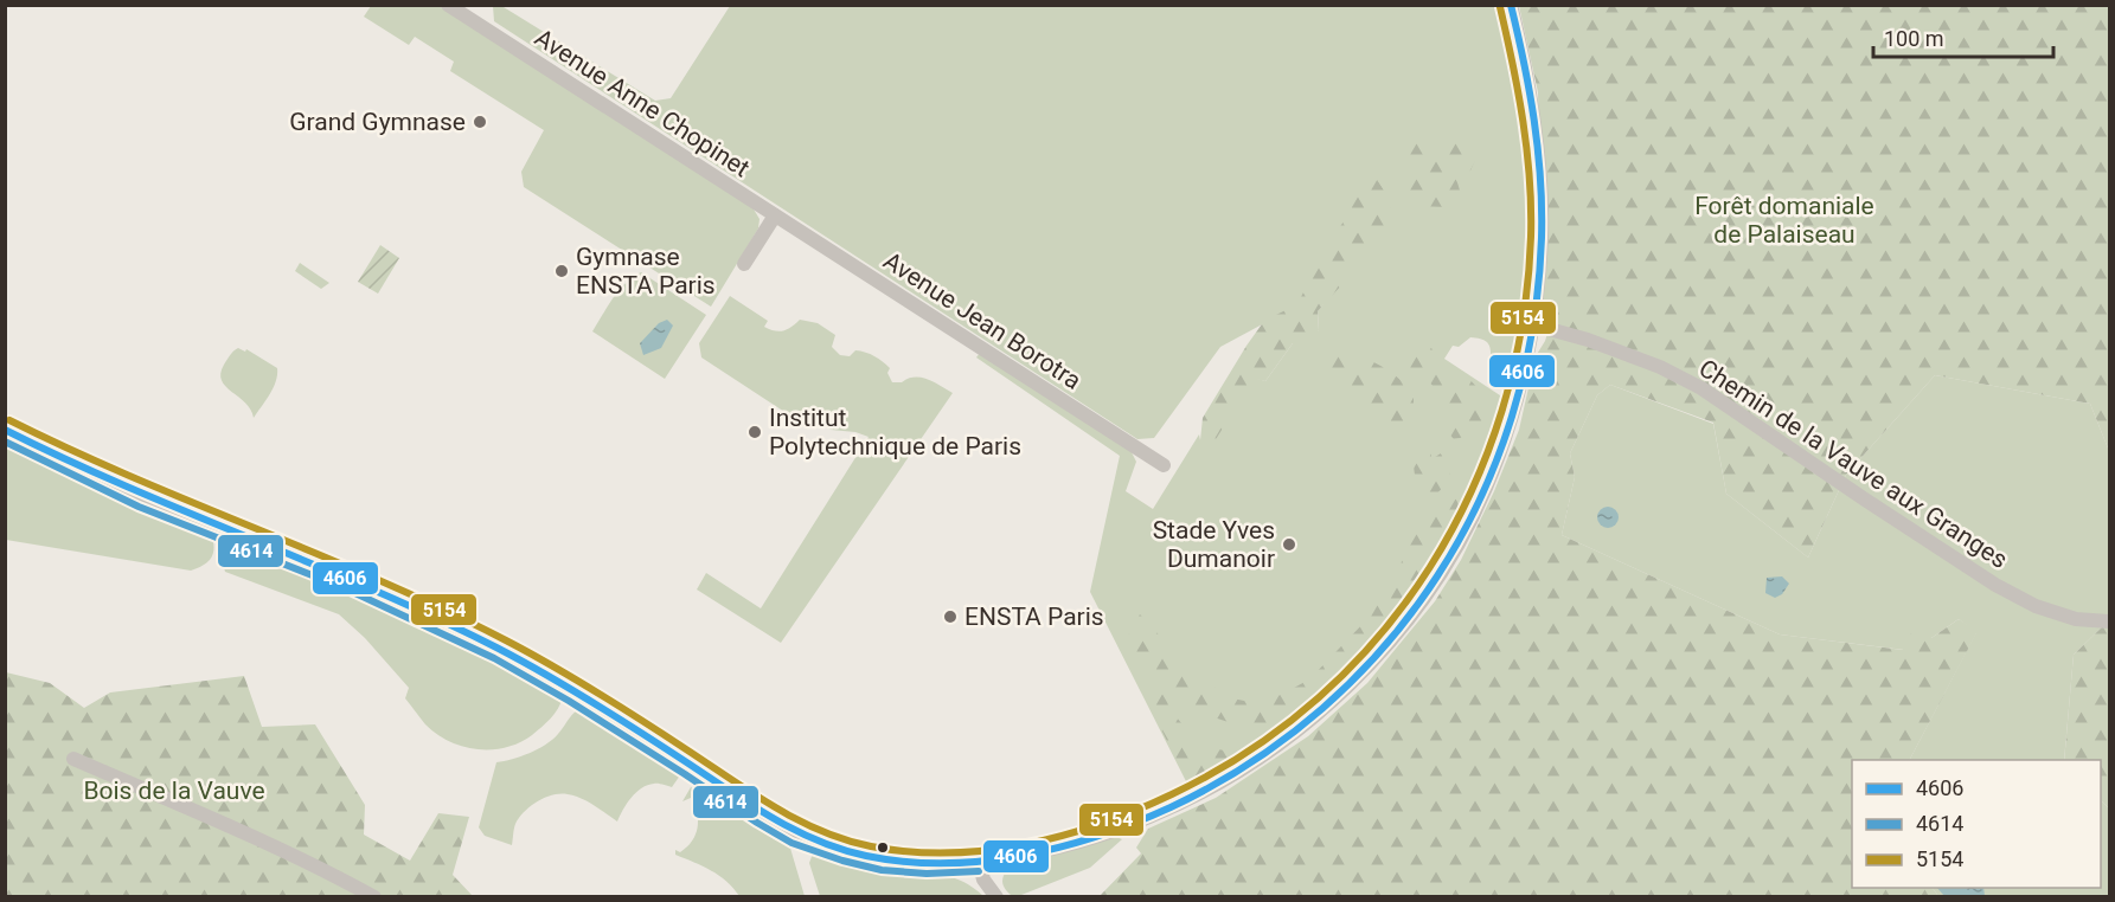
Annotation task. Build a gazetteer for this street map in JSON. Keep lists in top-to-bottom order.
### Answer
{
  "streets": {
    "street": ["Avenue Anne Chopinet", "Avenue Jean Borotra", "Chemin de la Vauve aux Granges"]
  },
  "crossings": [
    ["Avenue Anne Chopinet", "Avenue Jean Borotra"]
  ],
  "parks": ["Forêt domaniale de Palaiseau", "Bois de la Vauve"],
  "places": [
    "Grand Gymnase",
    "Gymnase ENSTA Paris",
    "Institut Polytechnique de Paris",
    "Stade Yves Dumanoir",
    "ENSTA Paris"
  ],
  "lines": ["transit line 4606", "transit line 5154", "transit line 4614"],
  "legend": ["4606", "4614", "5154"],
  "scale_bar": "100 m"
}
